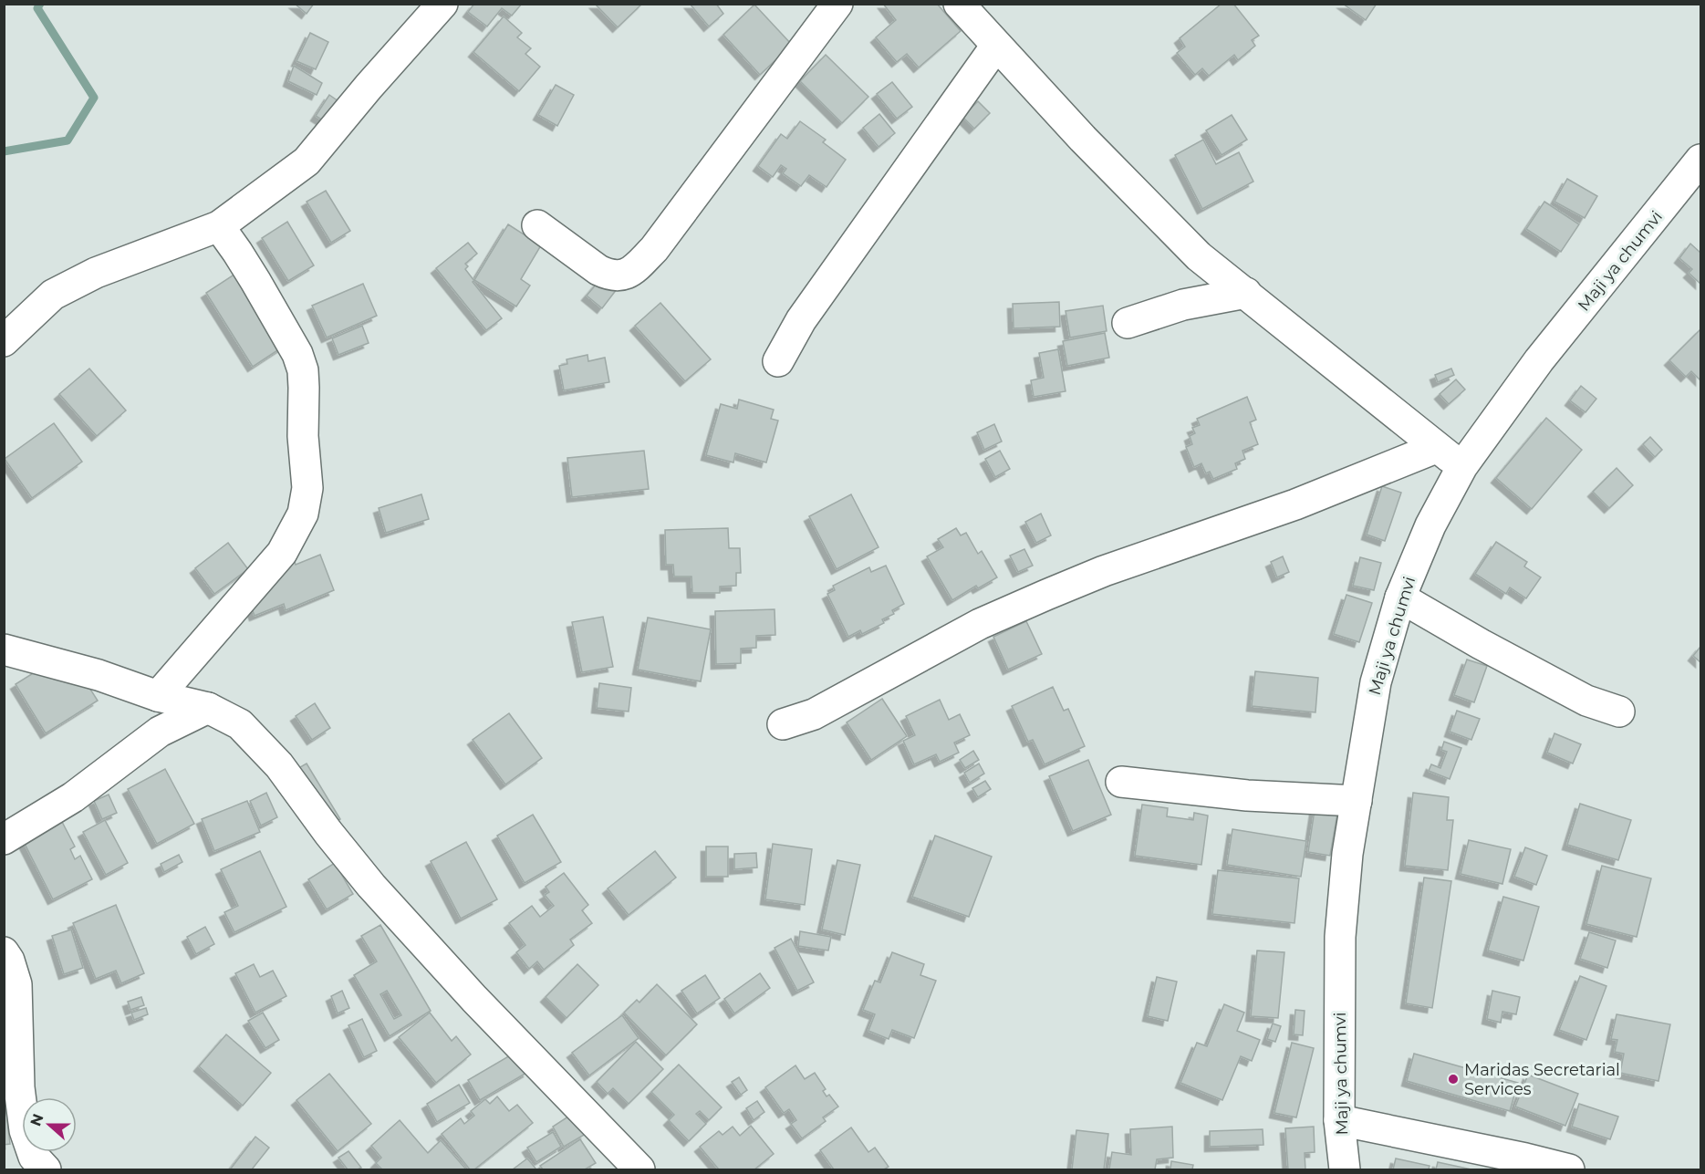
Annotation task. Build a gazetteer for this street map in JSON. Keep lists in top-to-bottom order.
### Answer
{
  "streets": {
    "street": ["Maji ya chumvi"]
  },
  "places": ["Maridas Secretarial Services"],
  "north": "left"
}
